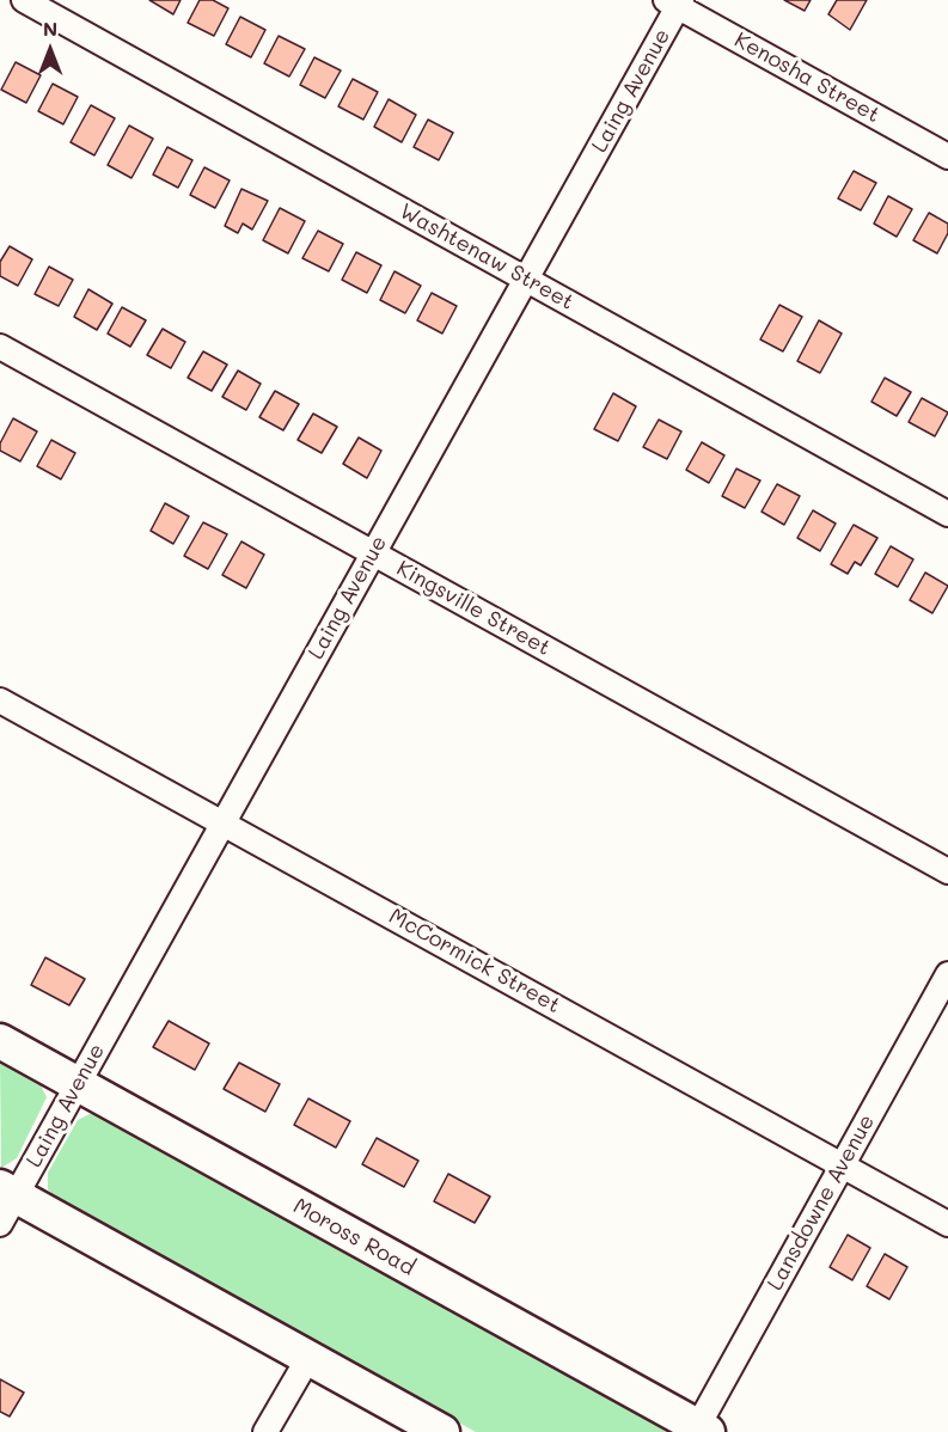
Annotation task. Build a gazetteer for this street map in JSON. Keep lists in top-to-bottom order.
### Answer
{
  "streets": {
    "main road": ["Moross Road"],
    "street": [
      "Kenosha Street",
      "Laing Avenue",
      "Washtenaw Street",
      "Kingsville Street",
      "McCormick Street",
      "Lansdowne Avenue"
    ]
  },
  "crossings": [
    ["Kenosha Street", "Laing Avenue"],
    ["Laing Avenue", "Washtenaw Street"],
    ["Laing Avenue", "Kingsville Street"],
    ["Laing Avenue", "McCormick Street"],
    ["Laing Avenue", "Moross Road"],
    ["McCormick Street", "Lansdowne Avenue"],
    ["Lansdowne Avenue", "Moross Road"]
  ],
  "north": "top"
}
